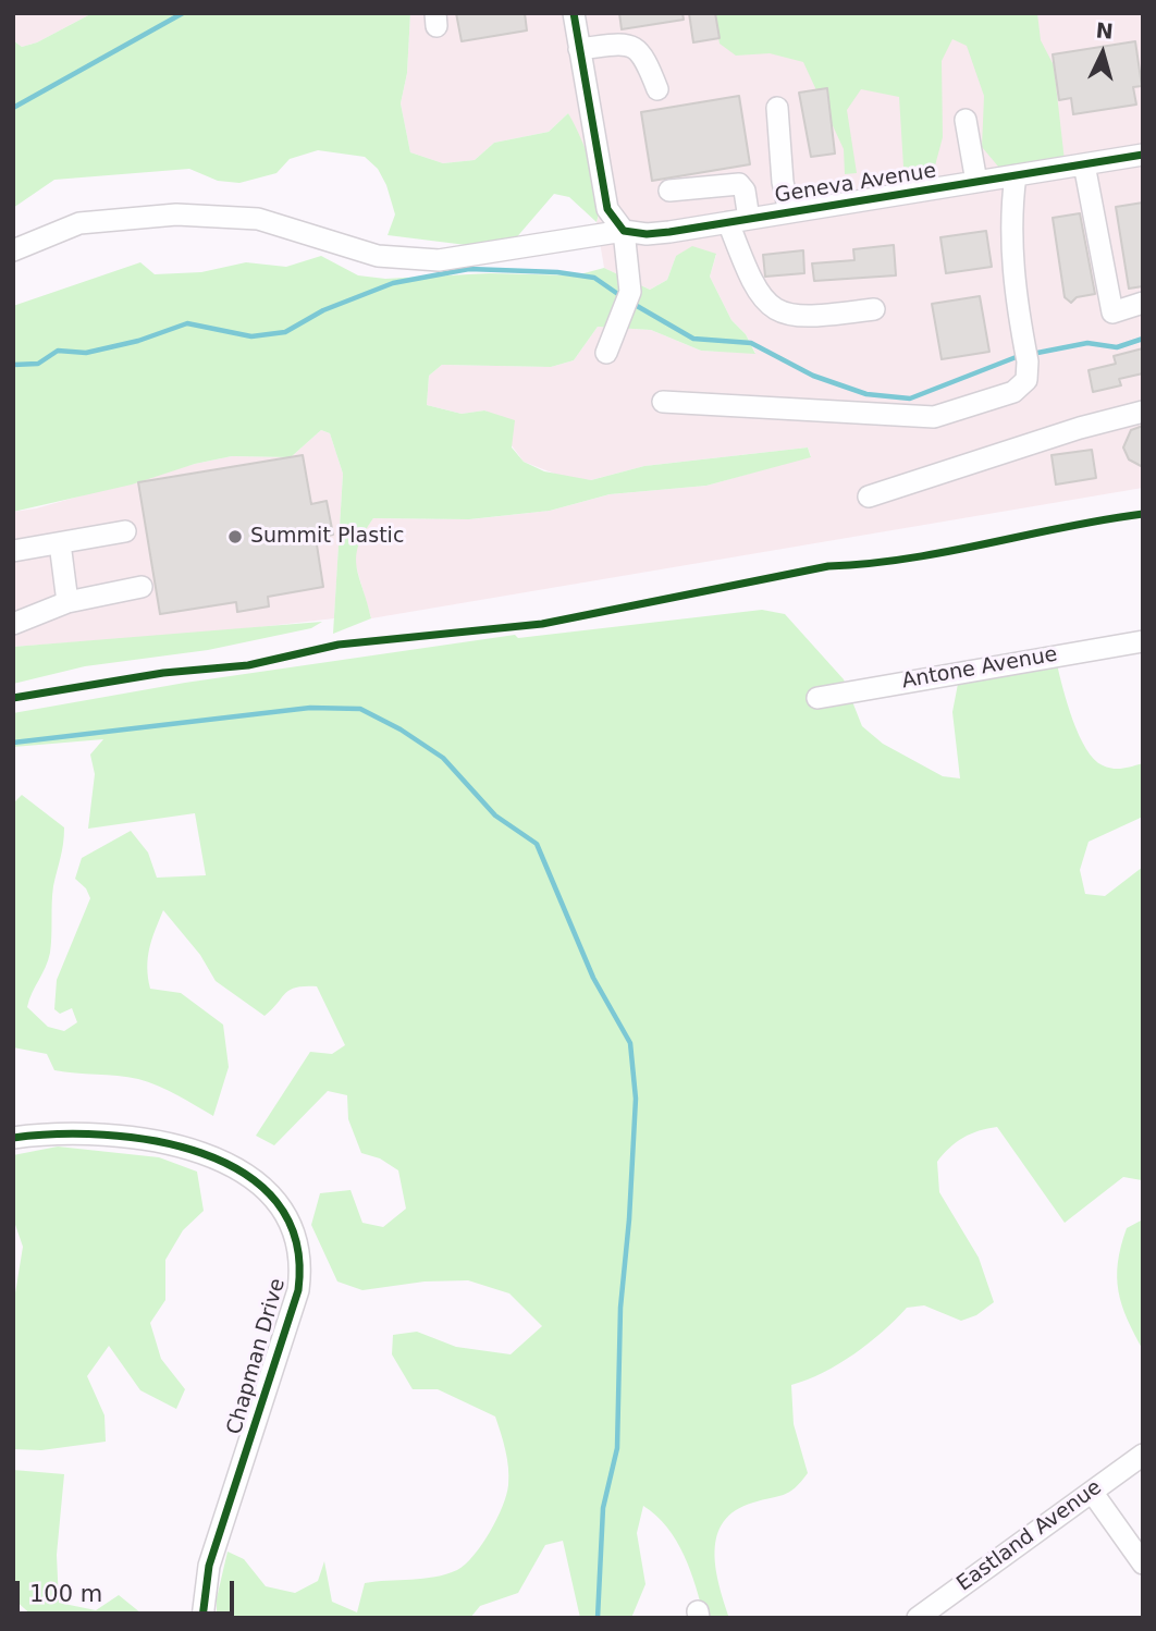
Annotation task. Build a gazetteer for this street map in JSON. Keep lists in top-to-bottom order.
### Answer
{
  "streets": {
    "street": [
      "Geneva Avenue",
      "Antone Avenue",
      "Chapman Drive",
      "Eastland Avenue"
    ]
  },
  "places": ["Summit Plastic"],
  "scale_bar": "100 m",
  "north": "top"
}
